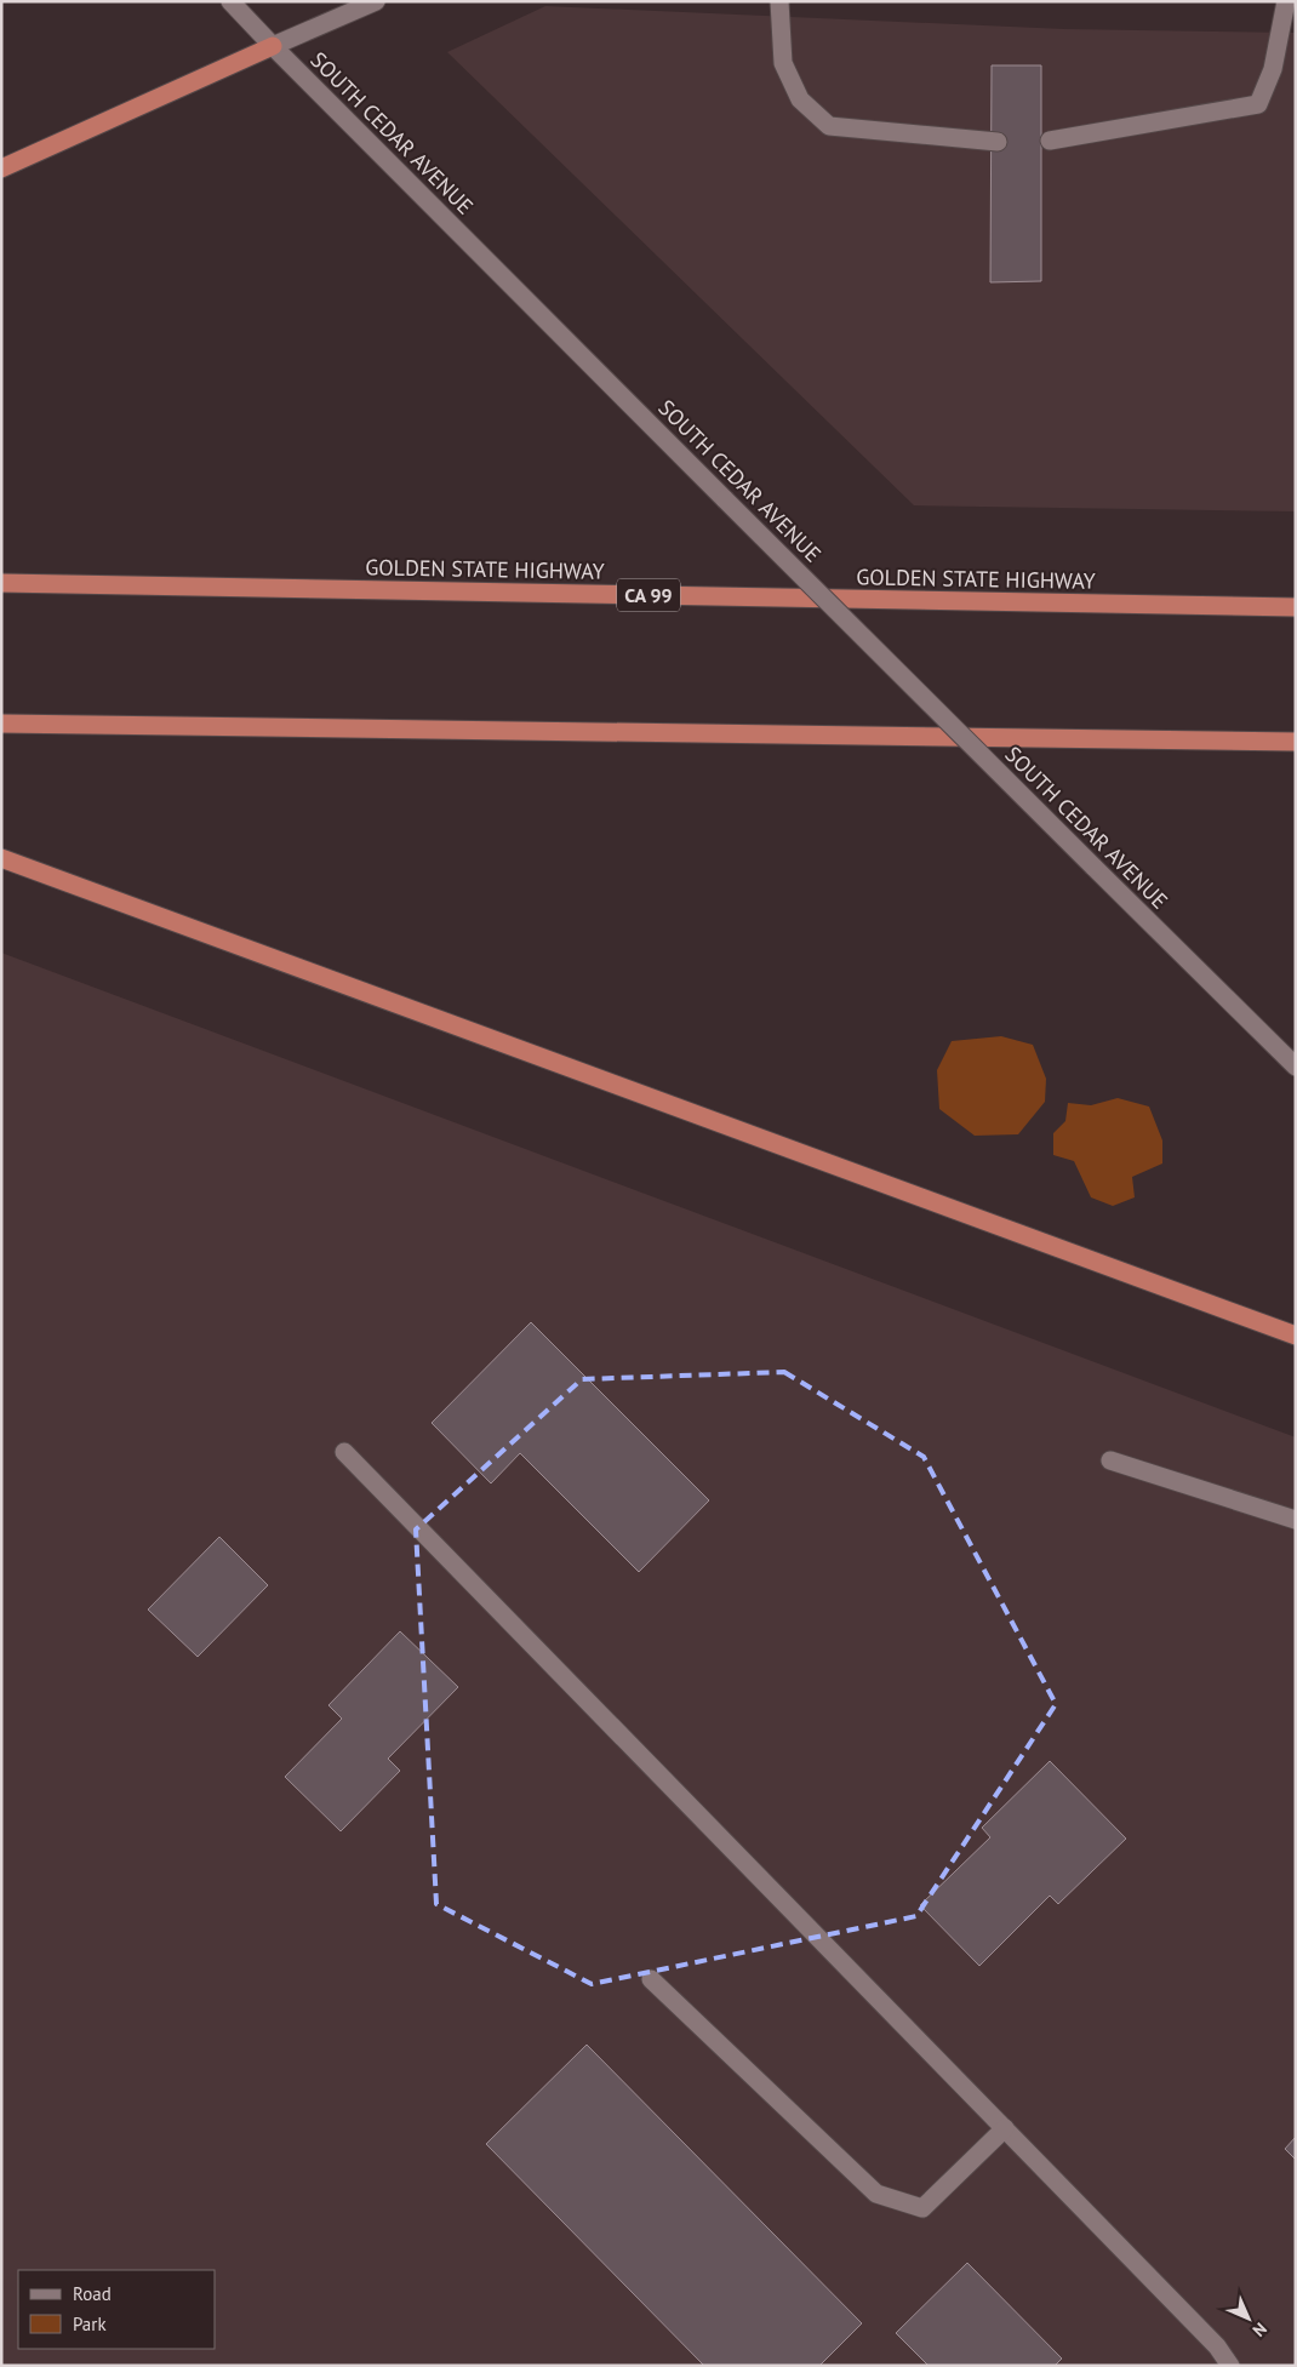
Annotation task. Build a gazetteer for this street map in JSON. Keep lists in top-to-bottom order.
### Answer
{
  "streets": {
    "highway": ["GOLDEN STATE HIGHWAY", "CA 99"],
    "street": ["SOUTH CEDAR AVENUE"]
  },
  "legend": ["Road", "Park"],
  "north": "bottom right"
}
